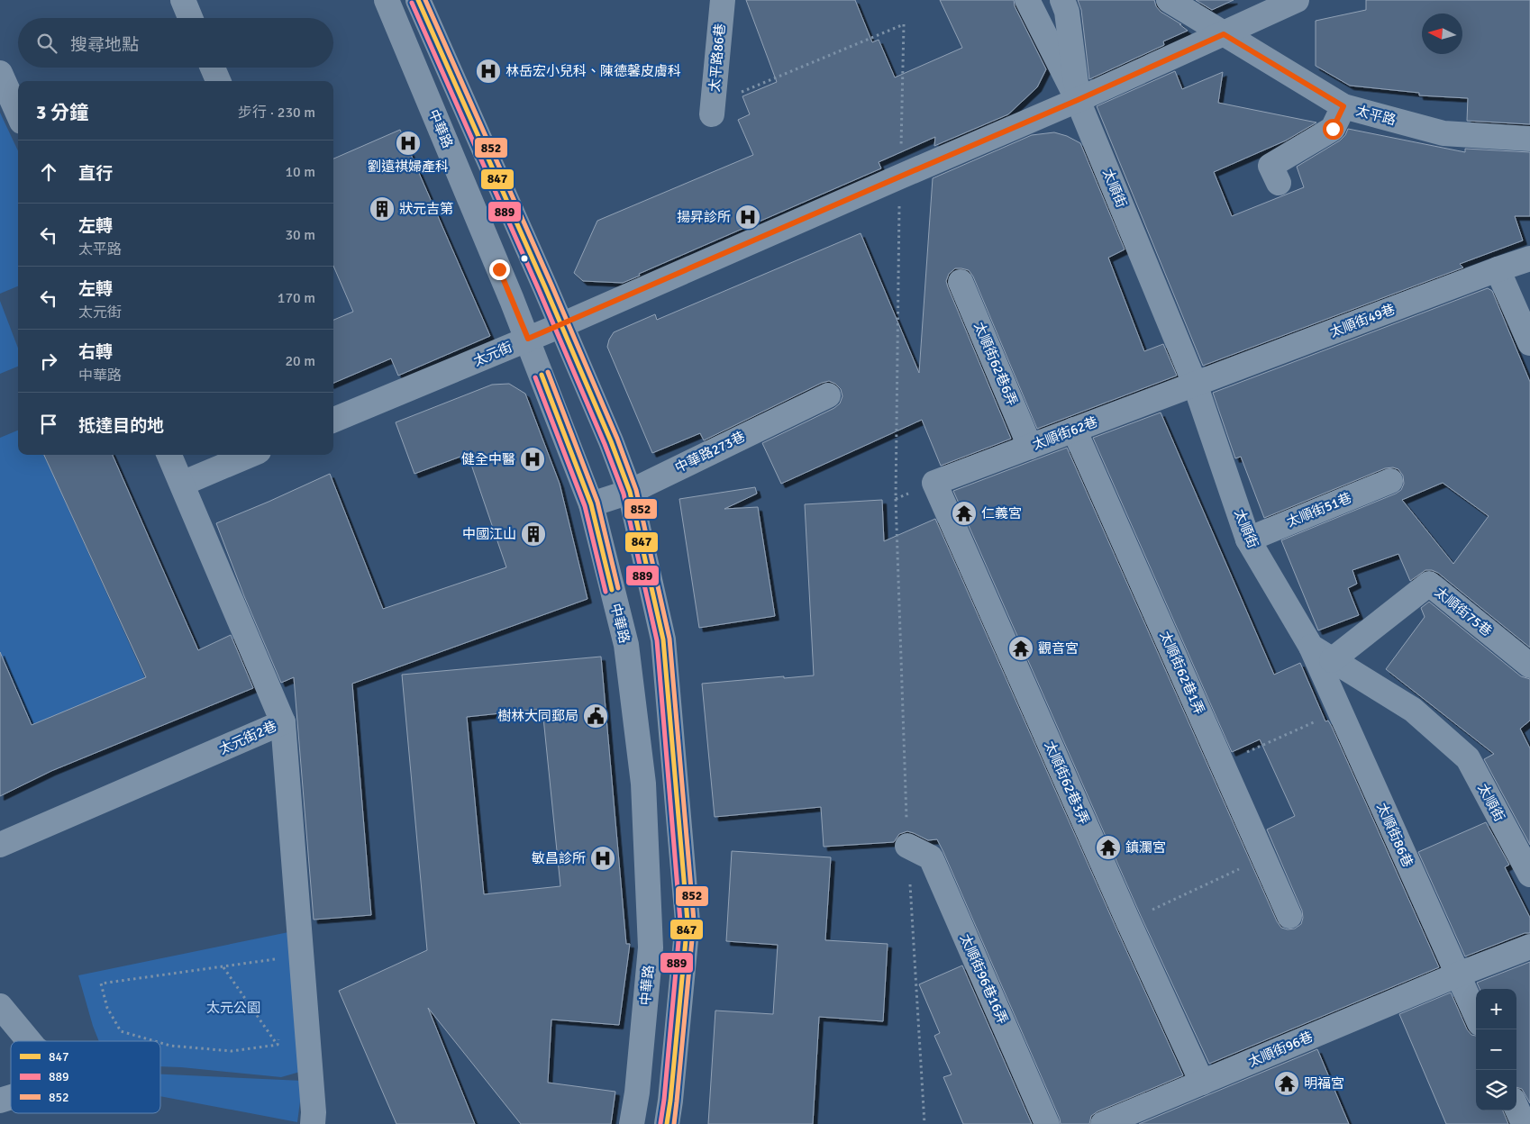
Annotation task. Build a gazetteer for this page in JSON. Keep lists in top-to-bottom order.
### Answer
{
  "streets": {
    "street": [
      "太平路86巷",
      "太平路",
      "中華路",
      "太順街",
      "太順街49巷",
      "太元街",
      "太順街62巷6弄",
      "太順街62巷",
      "中華路273巷",
      "太順街51巷",
      "太順街75巷",
      "太順街62巷1弄",
      "太元街2巷",
      "太順街62巷3弄",
      "太順街86巷",
      "太順街96巷16弄",
      "太順街96巷"
    ]
  },
  "crossings": [
    ["太平路", "太元街"],
    ["中華路", "太元街"],
    ["中華路", "中華路273巷"],
    ["太順街", "太順街49巷"],
    ["太順街", "太元街"],
    ["太順街", "太順街62巷"],
    ["太順街", "太順街51巷"],
    ["太順街", "太順街75巷"],
    ["太順街", "太順街86巷"],
    ["太順街49巷", "太順街62巷"],
    ["太順街62巷6弄", "太順街62巷"],
    ["太順街62巷", "太順街62巷1弄"],
    ["太順街62巷", "太順街62巷3弄"],
    ["太順街62巷3弄", "太順街96巷"],
    ["太順街86巷", "太順街96巷"]
  ],
  "parks": ["太元公園"],
  "places": {
    "hospital": [
      "林岳宏小兒科、陳德馨皮膚科",
      "劉遠祺婦產科",
      "揚昇診所",
      "健全中醫",
      "敏昌診所"
    ],
    "building": ["狀元吉第", "中國江山"],
    "temple": [
      "仁義宮",
      "觀音宮",
      "鎮瀾宮",
      "明福宮"
    ],
    "public building": ["樹林大同郵局"]
  },
  "lines": ["transit line 847", "transit line 852", "transit line 889"],
  "legend": ["847", "889", "852"],
  "north": "left",
  "page": {
    "search": "搜尋地點",
    "heading": ["3 分鐘", "步行 · 230 m"],
    "list": [
      ["直行", "10 m"],
      ["左轉", "太平路", "30 m"],
      ["左轉", "太元街", "170 m"],
      ["右轉", "中華路", "20 m"],
      "抵達目的地"
    ],
    "map_buttons": ["+", "−"]
  }
}
